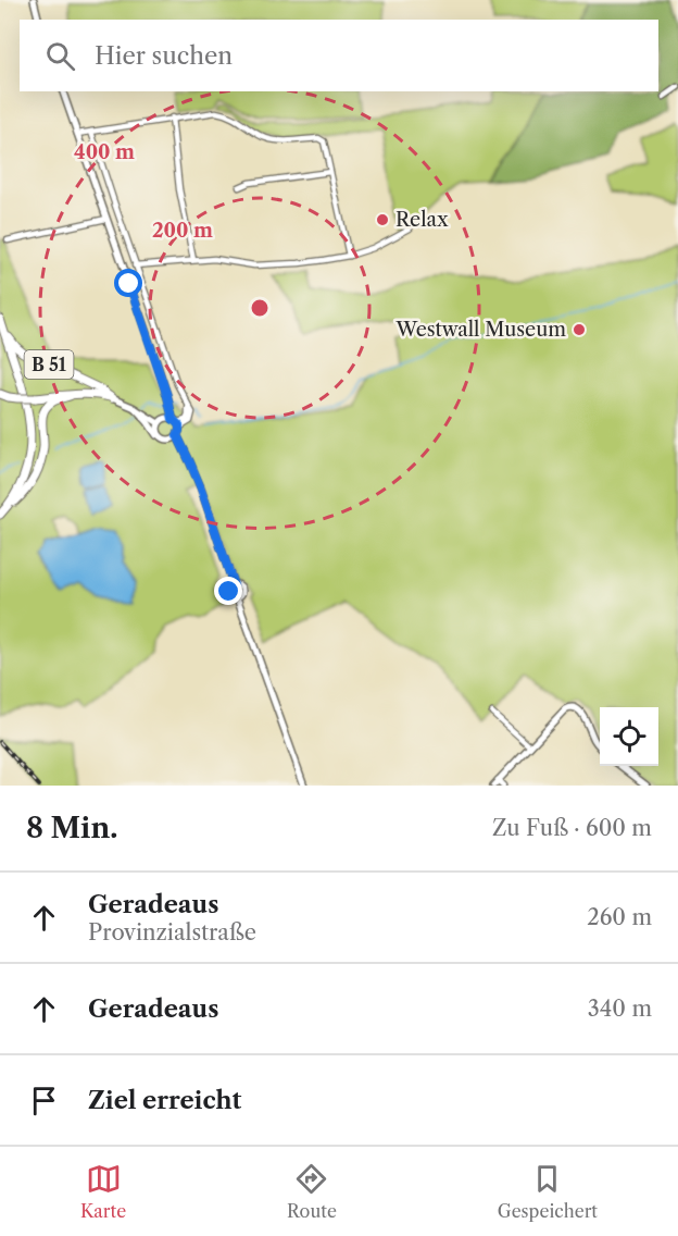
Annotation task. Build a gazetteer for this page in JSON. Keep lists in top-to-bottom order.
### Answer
{
  "streets": {
    "highway": ["B 51"]
  },
  "places": ["Relax", "Westwall Museum"],
  "page": {
    "search": "Hier suchen",
    "heading": ["8 Min.", "Zu Fuß · 600 m"],
    "list": [
      ["Geradeaus", "Provinzialstraße", "260 m"],
      ["Geradeaus", "340 m"],
      "Ziel erreicht"
    ],
    "nav": ["Karte", "Route", "Gespeichert"]
  },
  "rings": ["400 m", "200 m"]
}
